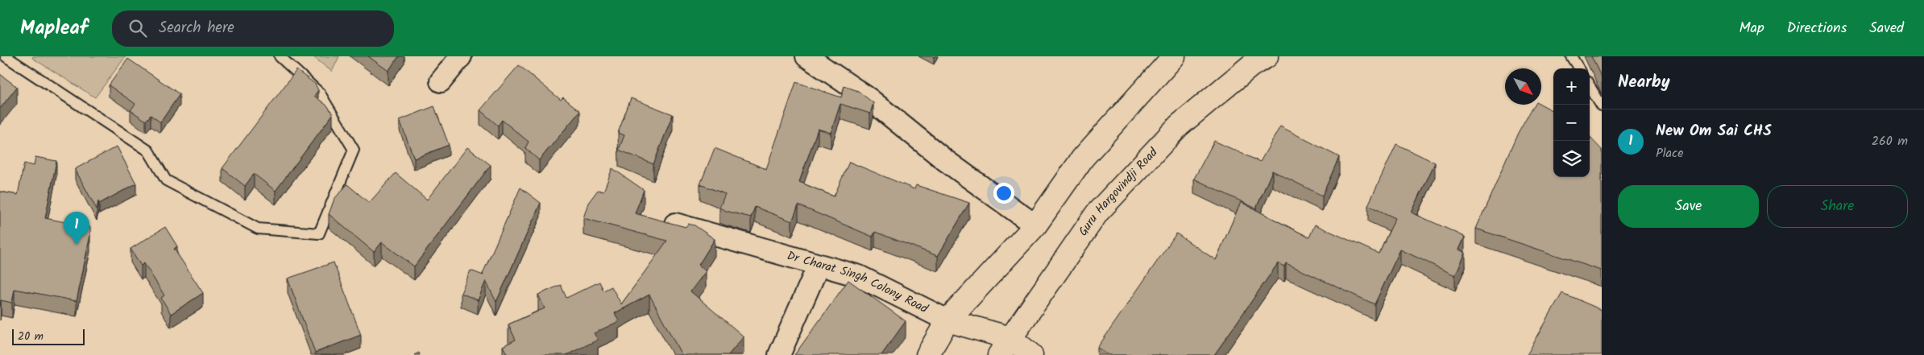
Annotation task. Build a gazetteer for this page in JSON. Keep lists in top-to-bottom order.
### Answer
{
  "streets": {
    "main road": ["Guru Hargovindji Road", "Dr Charat Singh Colony Road"]
  },
  "crossings": [
    ["Guru Hargovindji Road", "Dr Charat Singh Colony Road"]
  ],
  "scale_bar": "20 m",
  "north": "bottom right",
  "page": {
    "header": "Mapleaf",
    "search": "Search here",
    "nav": ["Map", "Directions", "Saved"],
    "heading": "Nearby",
    "map_buttons": ["+", "−"],
    "list": [
      {
        "mark": "1",
        "name": "New Om Sai CHS",
        "note": "Place",
        "value": "260 m"
      }
    ],
    "buttons": ["Save", "Share"],
    "pins": "1",
    "scale": "20 m"
  }
}
